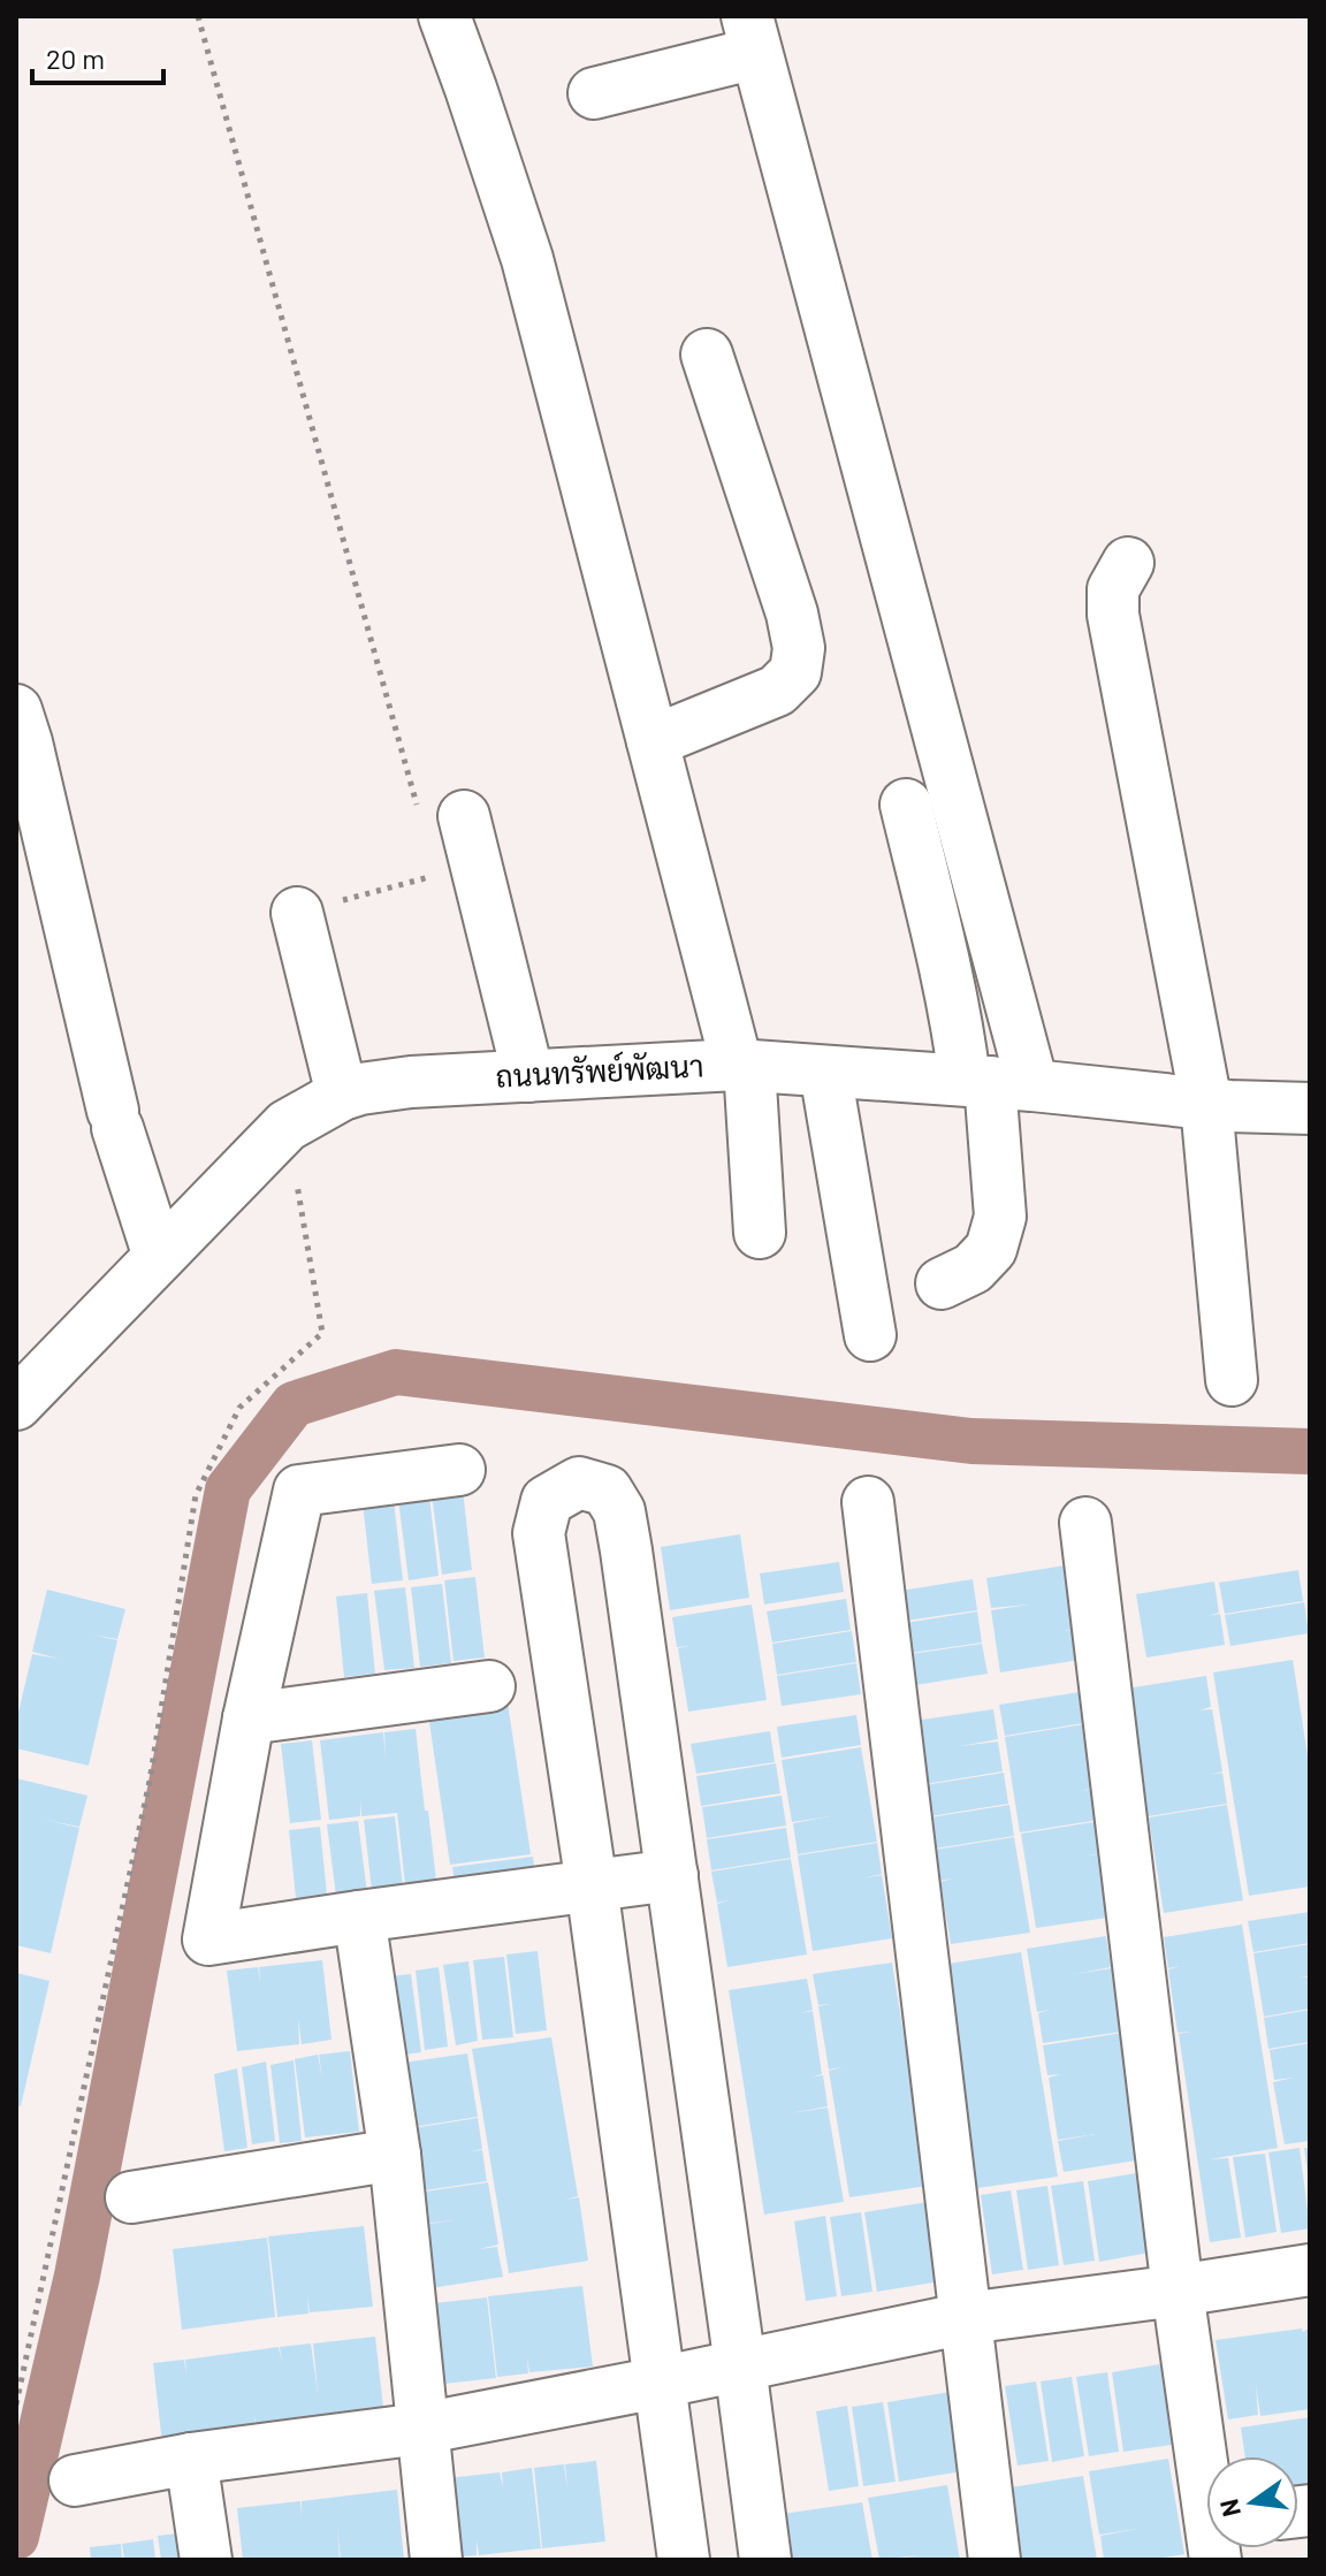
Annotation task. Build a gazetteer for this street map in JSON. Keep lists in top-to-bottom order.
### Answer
{
  "streets": {
    "street": ["ถนนทรัพย์พัฒนา"]
  },
  "scale_bar": "20 m",
  "north": "left"
}
